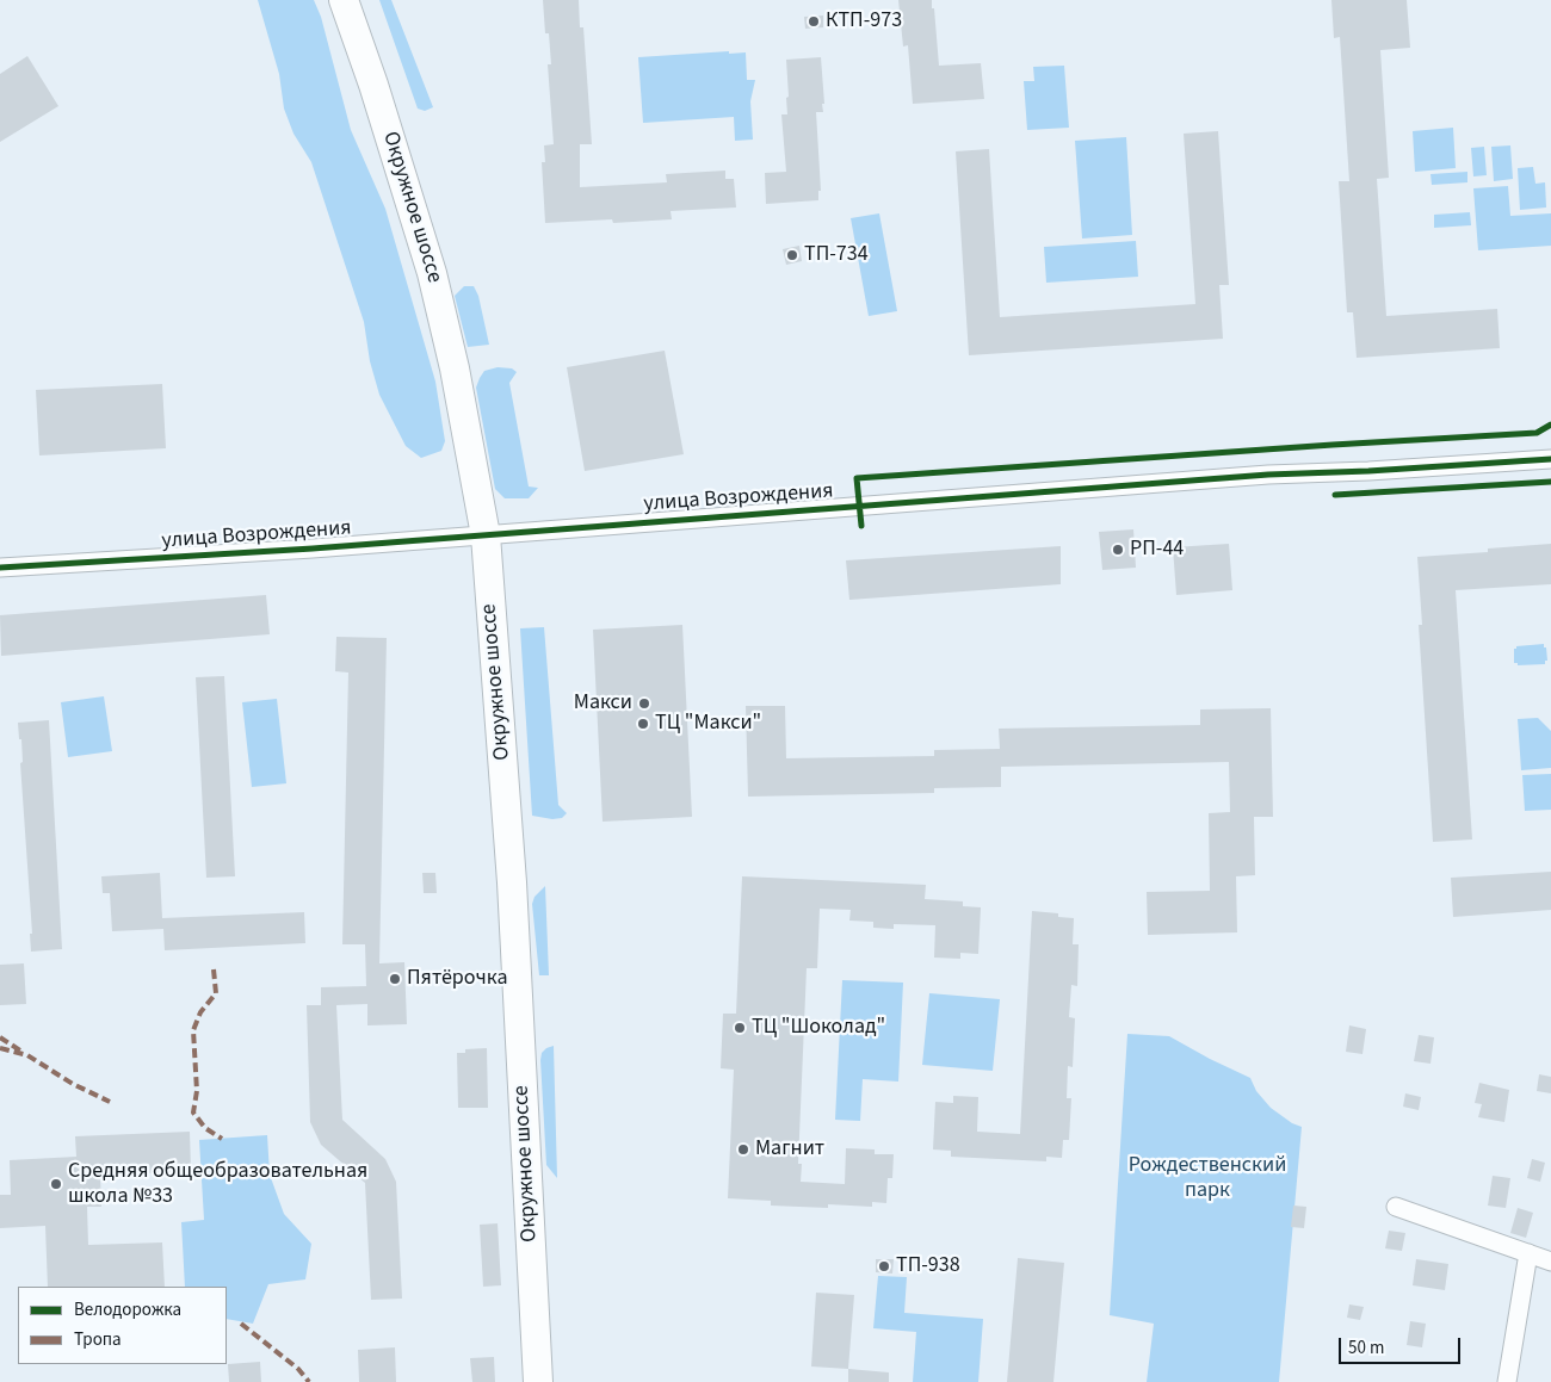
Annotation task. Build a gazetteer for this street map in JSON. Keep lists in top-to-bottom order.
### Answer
{
  "streets": {
    "main road": ["Окружное шоссе"],
    "street": ["улица Возрождения"]
  },
  "crossings": [
    ["Окружное шоссе", "улица Возрождения"]
  ],
  "parks": ["Рождественский парк"],
  "places": [
    "КТП-973",
    "ТП-734",
    "РП-44",
    "Макси",
    "ТЦ \"Макси\"",
    "Пятёрочка",
    "ТЦ \"Шоколад\"",
    "Магнит",
    "Средняя общеобразовательная школа №33",
    "ТП-938"
  ],
  "legend": ["Велодорожка", "Тропа"],
  "scale_bar": "50 m"
}
